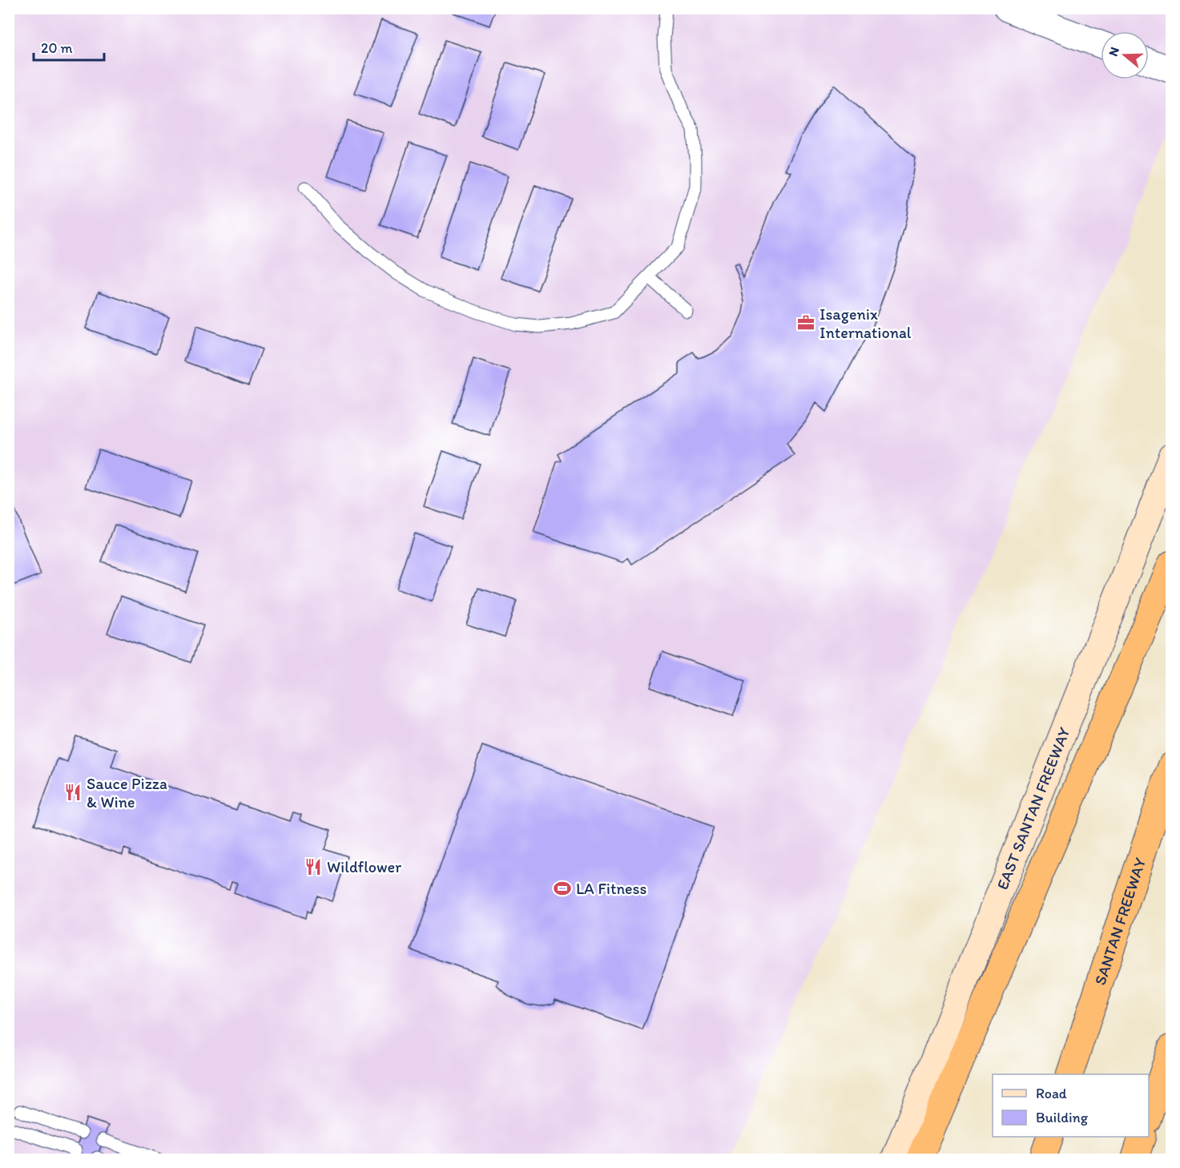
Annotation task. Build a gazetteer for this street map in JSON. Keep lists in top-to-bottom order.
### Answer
{
  "streets": {
    "highway": ["SANTAN FREEWAY"],
    "main road": ["EAST SANTAN FREEWAY"]
  },
  "places": {
    "office": ["Isagenix International"],
    "restaurant": ["Sauce Pizza & Wine", "Wildflower"],
    "sports": ["LA Fitness"]
  },
  "legend": ["Road", "Building"],
  "scale_bar": "20 m",
  "north": "left"
}
